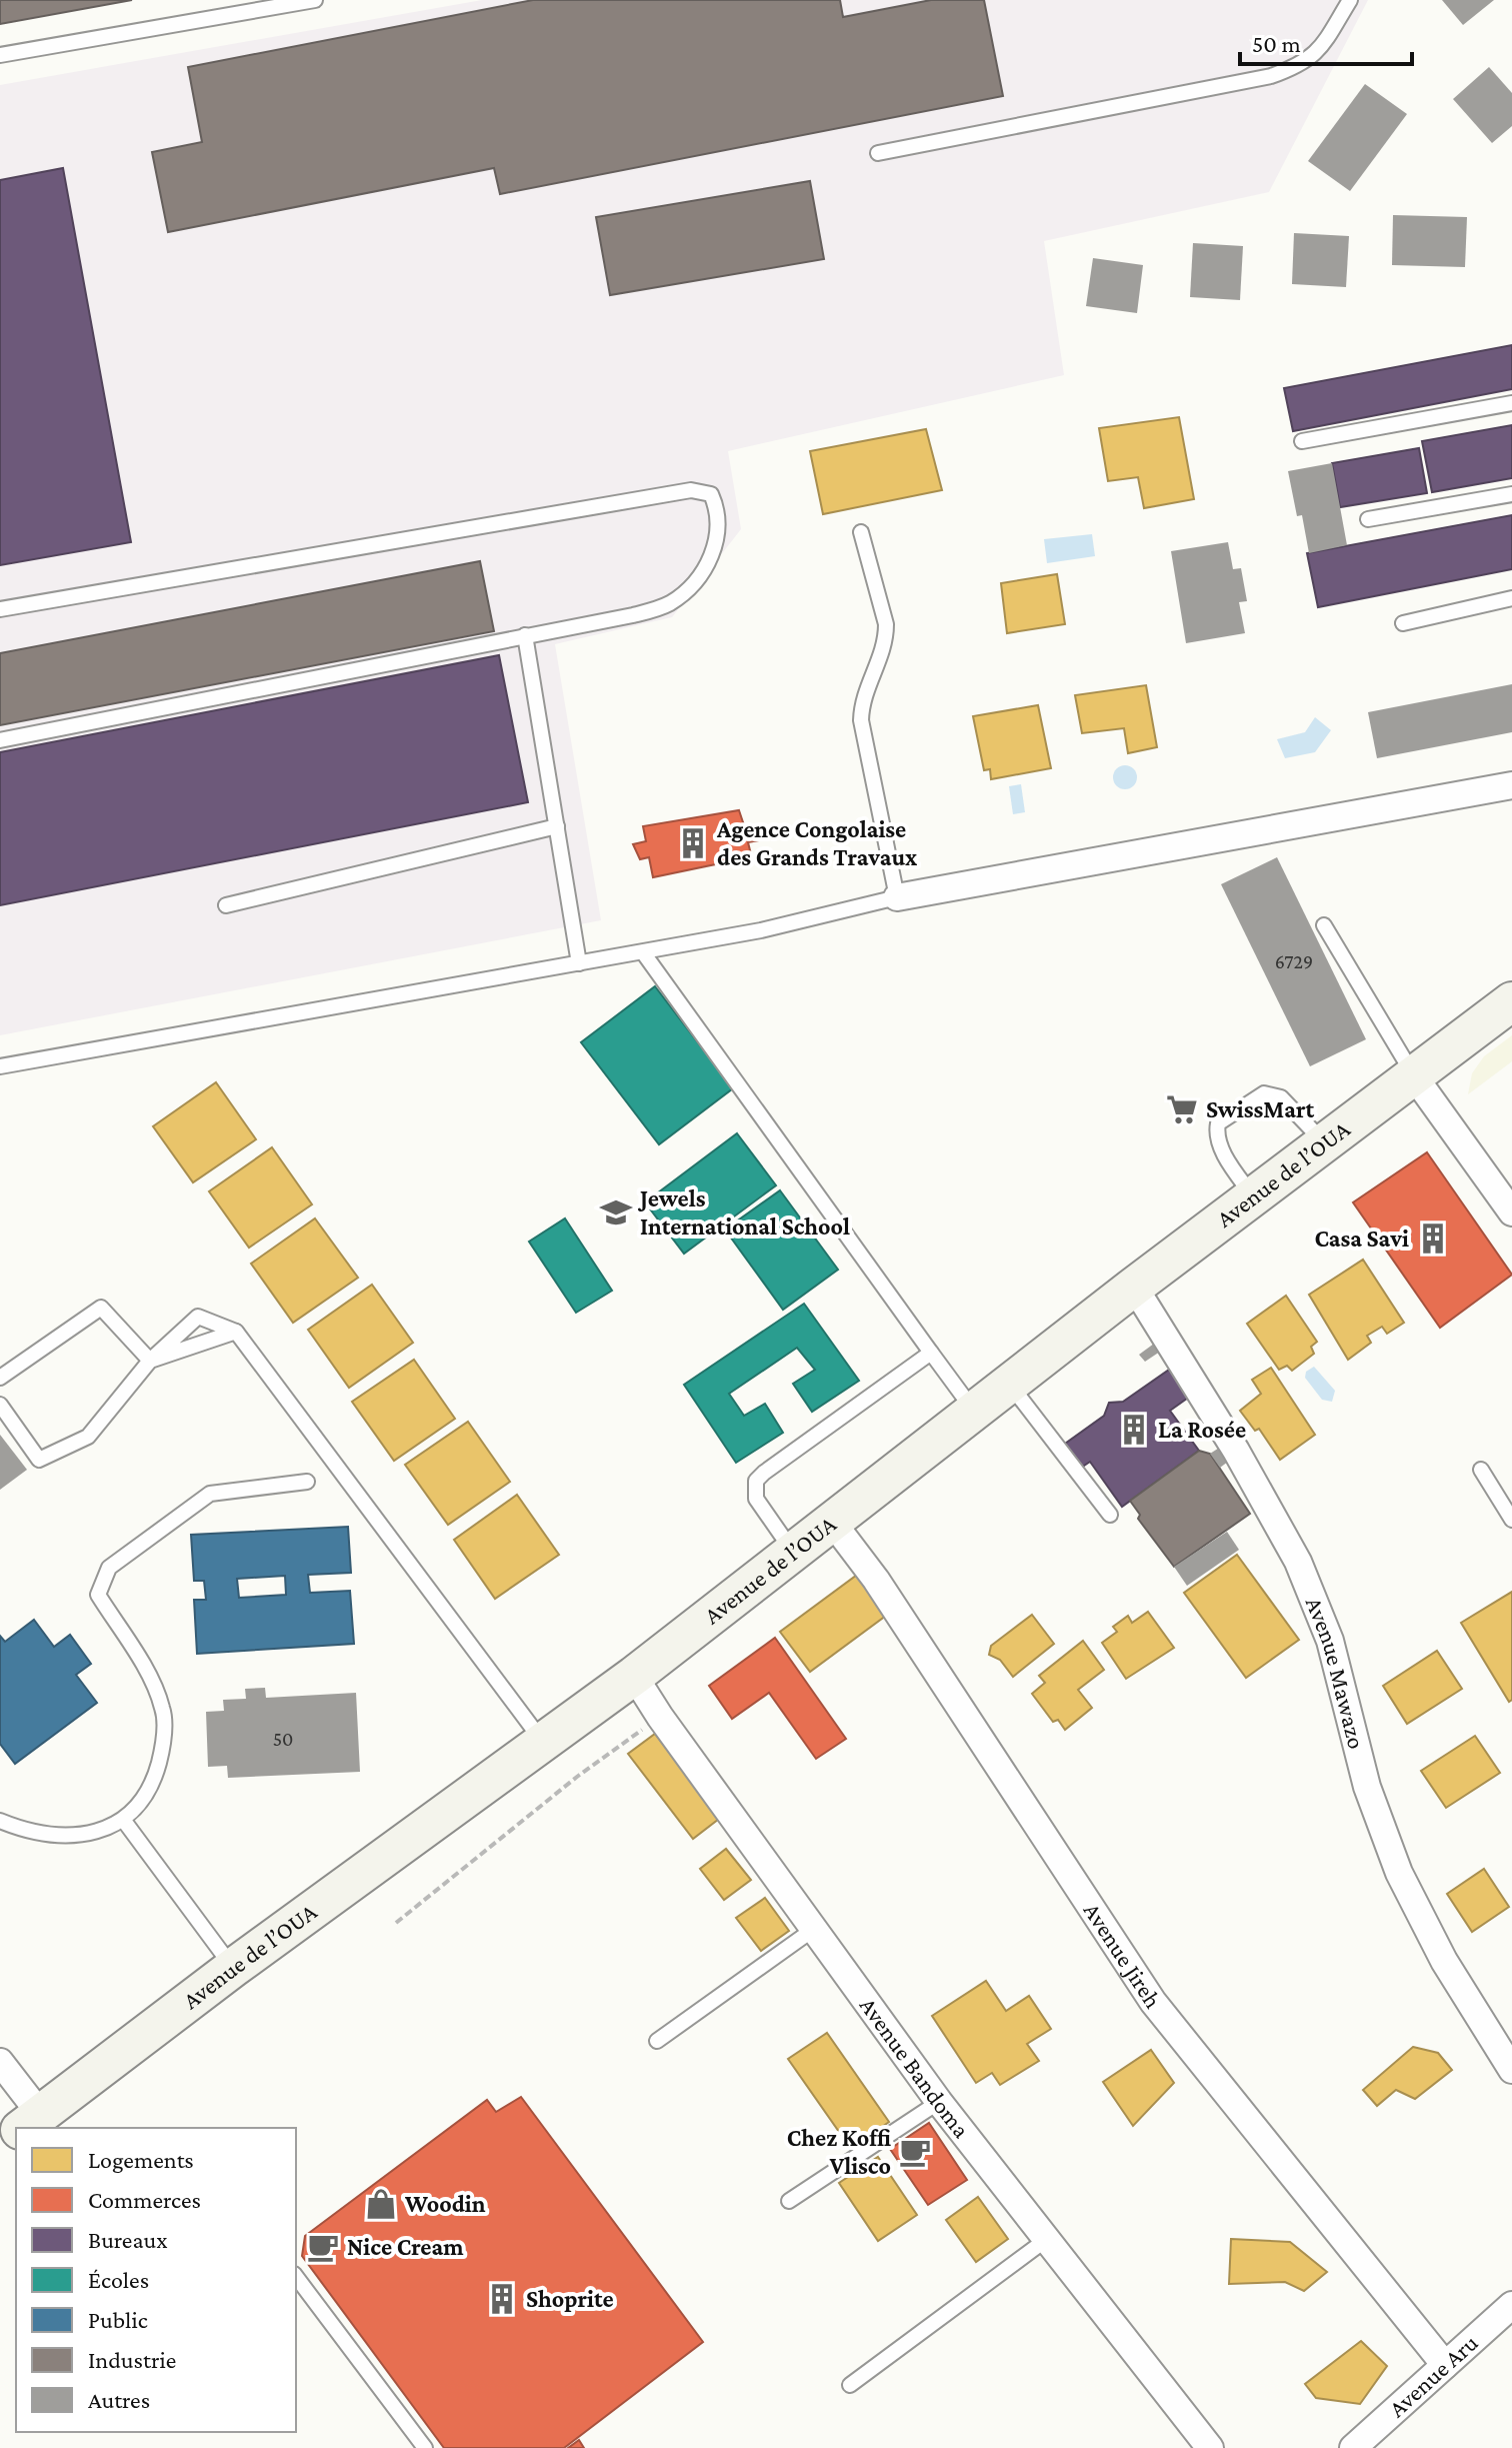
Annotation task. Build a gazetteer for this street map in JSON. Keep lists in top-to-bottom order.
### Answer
{
  "streets": {
    "main road": ["Avenue de l’OUA"],
    "street": [
      "Avenue Mawazo",
      "Avenue Jireh",
      "Avenue Bandoma",
      "Avenue Aru"
    ]
  },
  "crossings": [
    ["Avenue de l’OUA", "Avenue Mawazo"],
    ["Avenue de l’OUA", "Avenue Jireh"],
    ["Avenue de l’OUA", "Avenue Bandoma"],
    ["Avenue Jireh", "Avenue Aru"]
  ],
  "places": {
    "building": [
      "Agence Congolaise des Grands Travaux",
      "Casa Savi",
      "La Rosée",
      "Shoprite"
    ],
    "supermarket": ["SwissMart"],
    "school or university": ["Jewels International School"],
    "cafe": ["Chez Koffi Vlisco", "Nice Cream"],
    "shop": ["Woodin"]
  },
  "house_numbers": ["6729", "50"],
  "legend": [
    "Logements",
    "Commerces",
    "Bureaux",
    "Écoles",
    "Public",
    "Industrie",
    "Autres"
  ],
  "scale_bar": "50 m"
}
